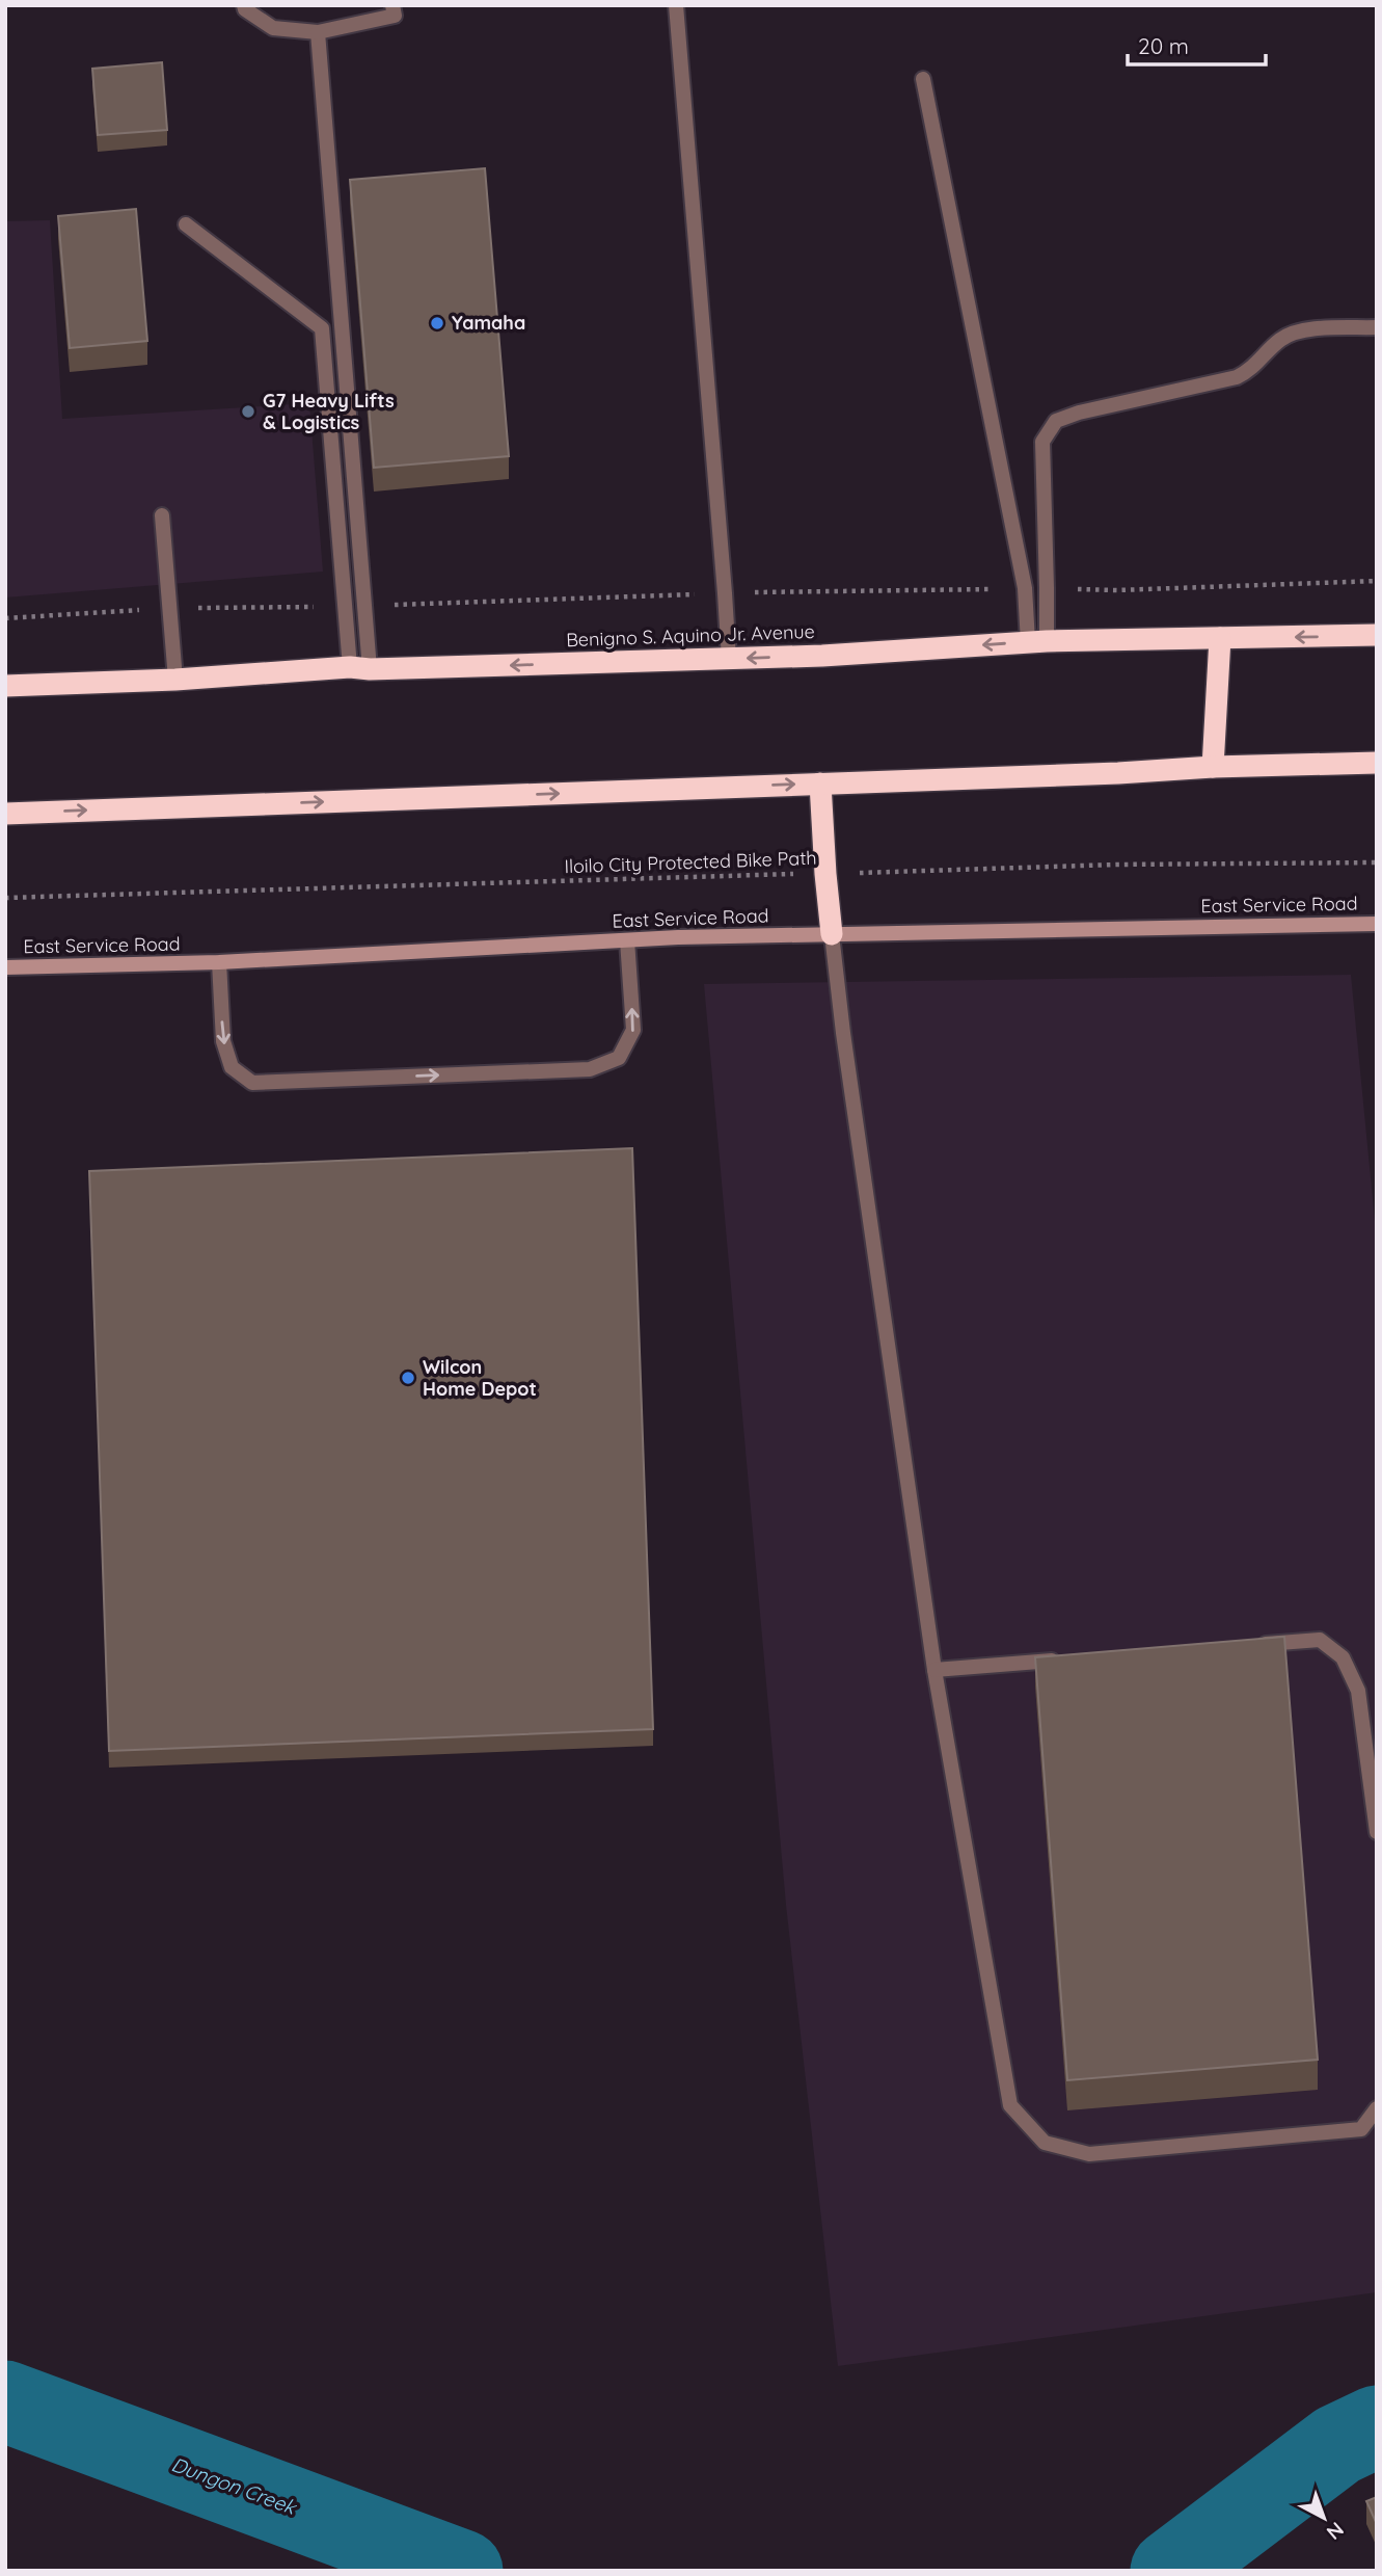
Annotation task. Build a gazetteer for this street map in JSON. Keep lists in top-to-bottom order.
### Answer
{
  "streets": {
    "highway": ["Benigno S. Aquino Jr. Avenue"],
    "street": ["East Service Road"],
    "path": ["Iloilo City Protected Bike Path"]
  },
  "water": ["Dungon Creek"],
  "places": ["Yamaha", "G7 Heavy Lifts & Logistics", "Wilcon Home Depot"],
  "scale_bar": "20 m",
  "north": "bottom right"
}
